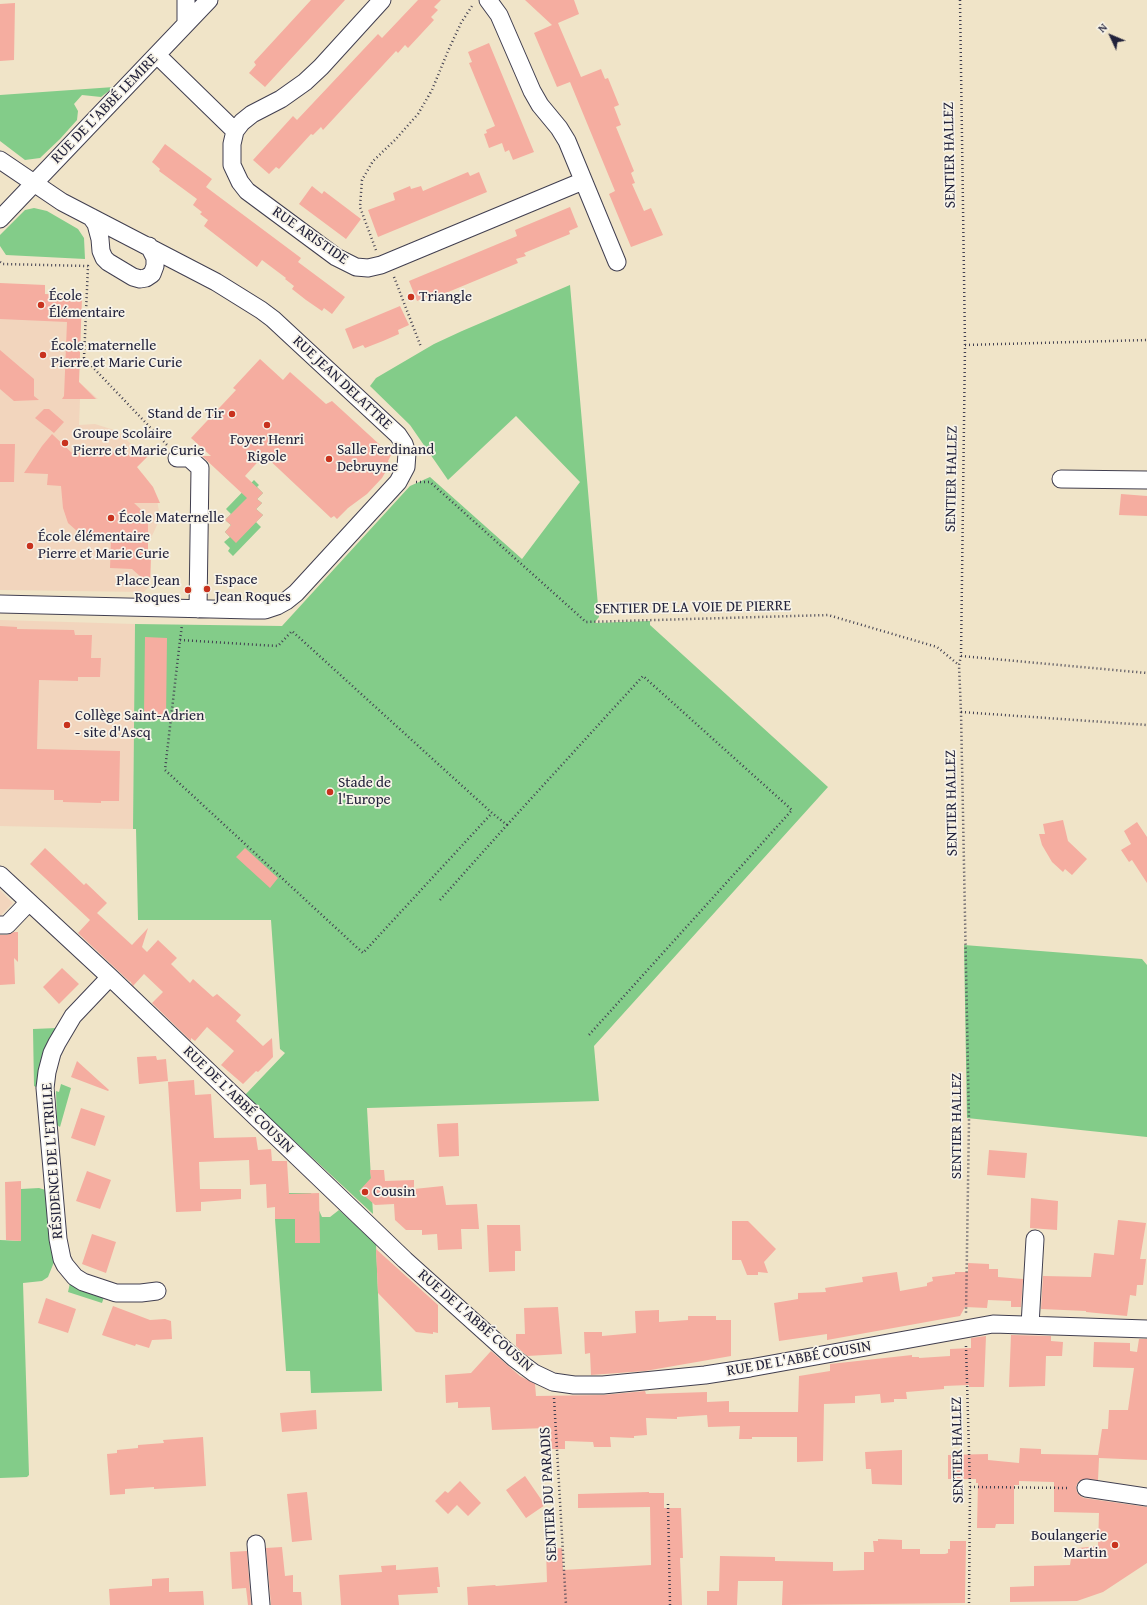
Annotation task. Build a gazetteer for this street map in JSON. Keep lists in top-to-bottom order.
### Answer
{
  "streets": {
    "street": [
      "RUE DE L'ABBÉ LEMIRE",
      "RUE ARISTIDE",
      "RUE JEAN DELATTRE",
      "RUE DE L'ABBÉ COUSIN",
      "RÉSIDENCE DE L'ETRILLE"
    ],
    "path": ["SENTIER HALLEZ", "SENTIER DE LA VOIE DE PIERRE", "SENTIER DU PARADIS"]
  },
  "crossings": [
    ["RUE DE L'ABBÉ LEMIRE", "RUE JEAN DELATTRE"],
    ["SENTIER HALLEZ", "SENTIER DE LA VOIE DE PIERRE"],
    ["SENTIER HALLEZ", "RUE DE L'ABBÉ COUSIN"],
    ["RUE JEAN DELATTRE", "SENTIER DE LA VOIE DE PIERRE"],
    ["RUE DE L'ABBÉ COUSIN", "RÉSIDENCE DE L'ETRILLE"],
    ["RUE DE L'ABBÉ COUSIN", "SENTIER DU PARADIS"]
  ],
  "places": [
    "Triangle",
    "École Élémentaire",
    "École maternelle Pierre et Marie Curie",
    "Stand de Tir",
    "Foyer Henri Rigole",
    "Groupe Scolaire Pierre et Marie Curie",
    "Salle Ferdinand Debruyne",
    "École Maternelle",
    "École élémentaire Pierre et Marie Curie",
    "Espace Jean Roques",
    "Place Jean Roques",
    "Collège Saint-Adrien - site d'Ascq",
    "Stade de l'Europe",
    "Cousin",
    "Boulangerie Martin"
  ],
  "north": "top left"
}
